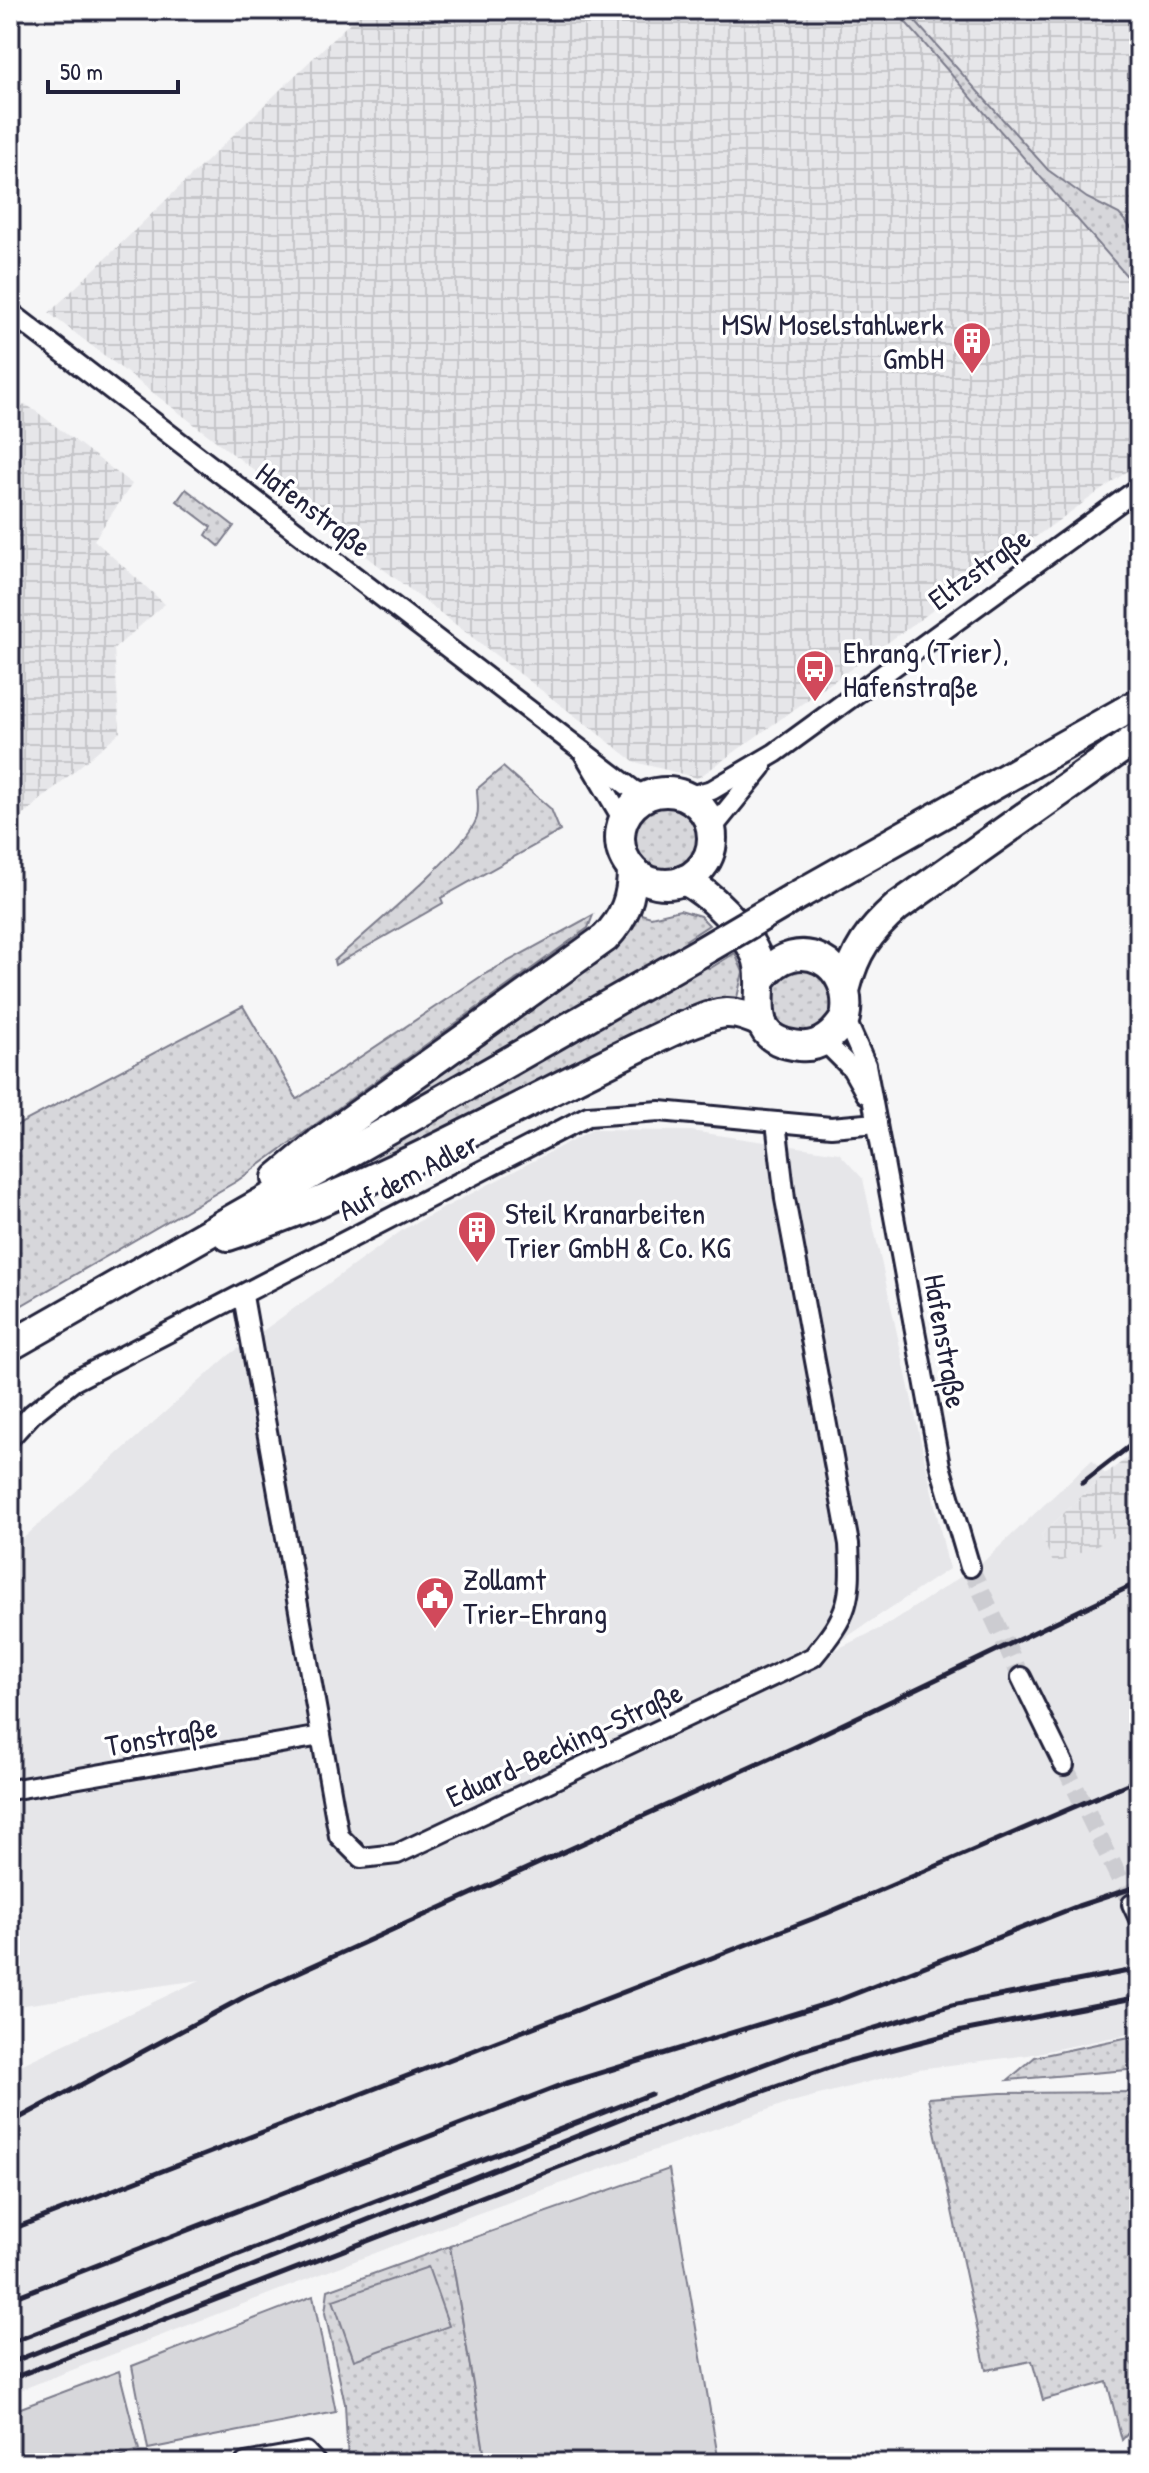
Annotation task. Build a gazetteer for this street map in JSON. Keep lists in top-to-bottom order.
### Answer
{
  "streets": {
    "street": [
      "Hafenstraße",
      "Eltzstraße",
      "Auf dem Adler",
      "Tonstraße",
      "Eduard-Becking-Straße"
    ]
  },
  "crossings": [
    ["Hafenstraße", "Eltzstraße"],
    ["Hafenstraße", "Auf dem Adler"],
    ["Auf dem Adler", "Eduard-Becking-Straße"],
    ["Tonstraße", "Eduard-Becking-Straße"]
  ],
  "places": {
    "building": ["MSW Moselstahlwerk GmbH", "Steil Kranarbeiten Trier GmbH & Co. KG"],
    "bus stop": ["Ehrang (Trier), Hafenstraße"],
    "public building": ["Zollamt Trier-Ehrang"]
  },
  "scale_bar": "50 m"
}
